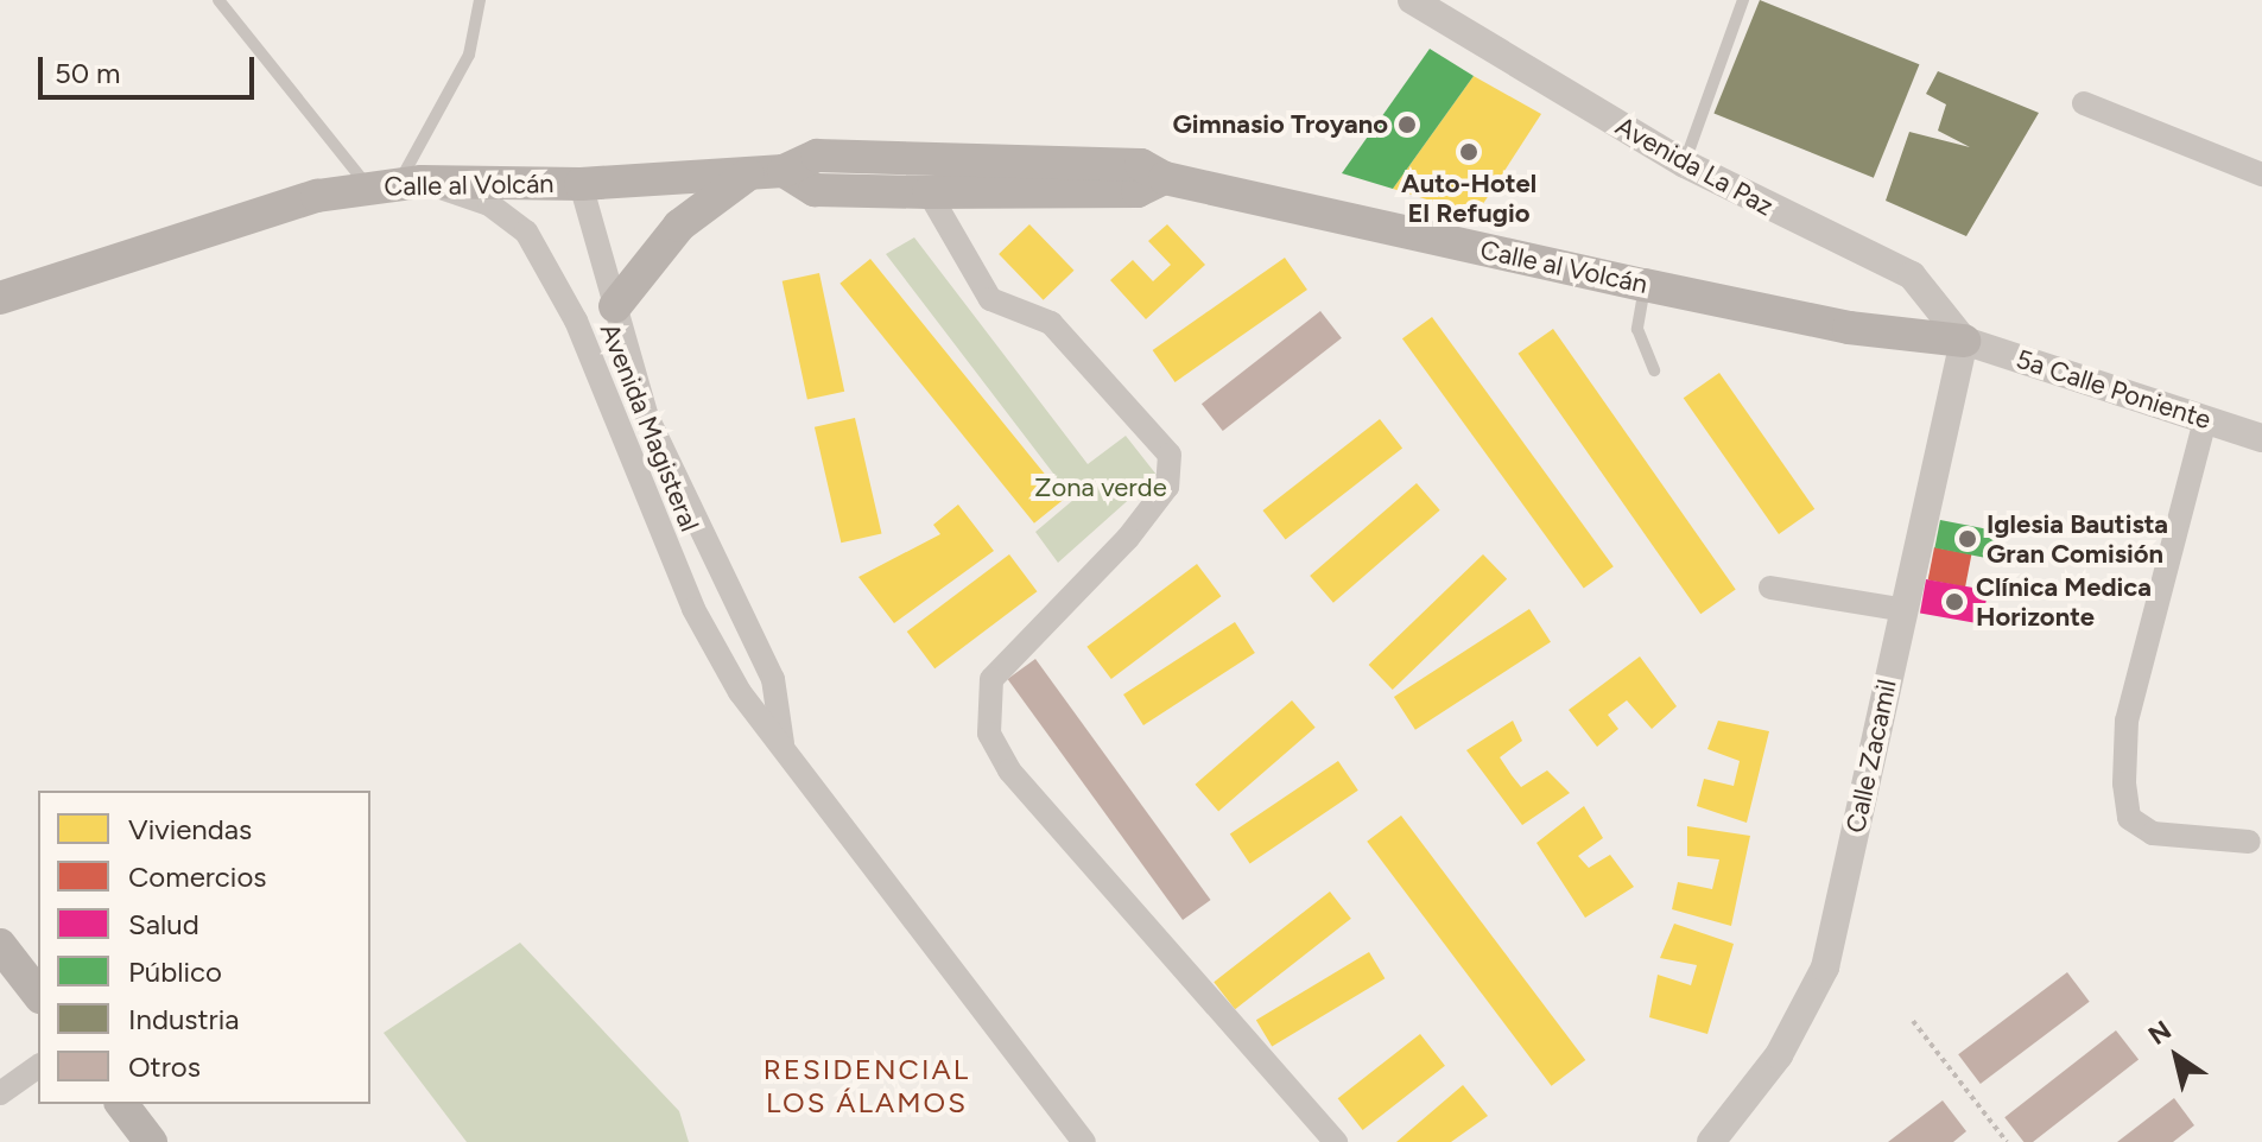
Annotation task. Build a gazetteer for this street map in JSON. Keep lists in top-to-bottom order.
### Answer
{
  "streets": {
    "main road": ["Calle al Volcán"],
    "street": [
      "Avenida La Paz",
      "5a Calle Poniente",
      "Avenida Magisteral",
      "Calle Zacamil"
    ]
  },
  "crossings": [
    ["Avenida La Paz", "Calle al Volcán"],
    ["Avenida La Paz", "5a Calle Poniente"],
    ["Avenida La Paz", "Calle Zacamil"],
    ["Calle al Volcán", "5a Calle Poniente"],
    ["Calle al Volcán", "Avenida Magisteral"],
    ["Calle al Volcán", "Calle Zacamil"],
    ["5a Calle Poniente", "Calle Zacamil"]
  ],
  "districts": ["RESIDENCIAL LOS ÁLAMOS"],
  "parks": ["Zona verde"],
  "places": [
    "Gimnasio Troyano",
    "Auto-Hotel El Refugio",
    "Iglesia Bautista Gran Comisión",
    "Clínica Medica Horizonte"
  ],
  "legend": [
    "Viviendas",
    "Comercios",
    "Salud",
    "Público",
    "Industria",
    "Otros"
  ],
  "scale_bar": "50 m",
  "north": "top left"
}
